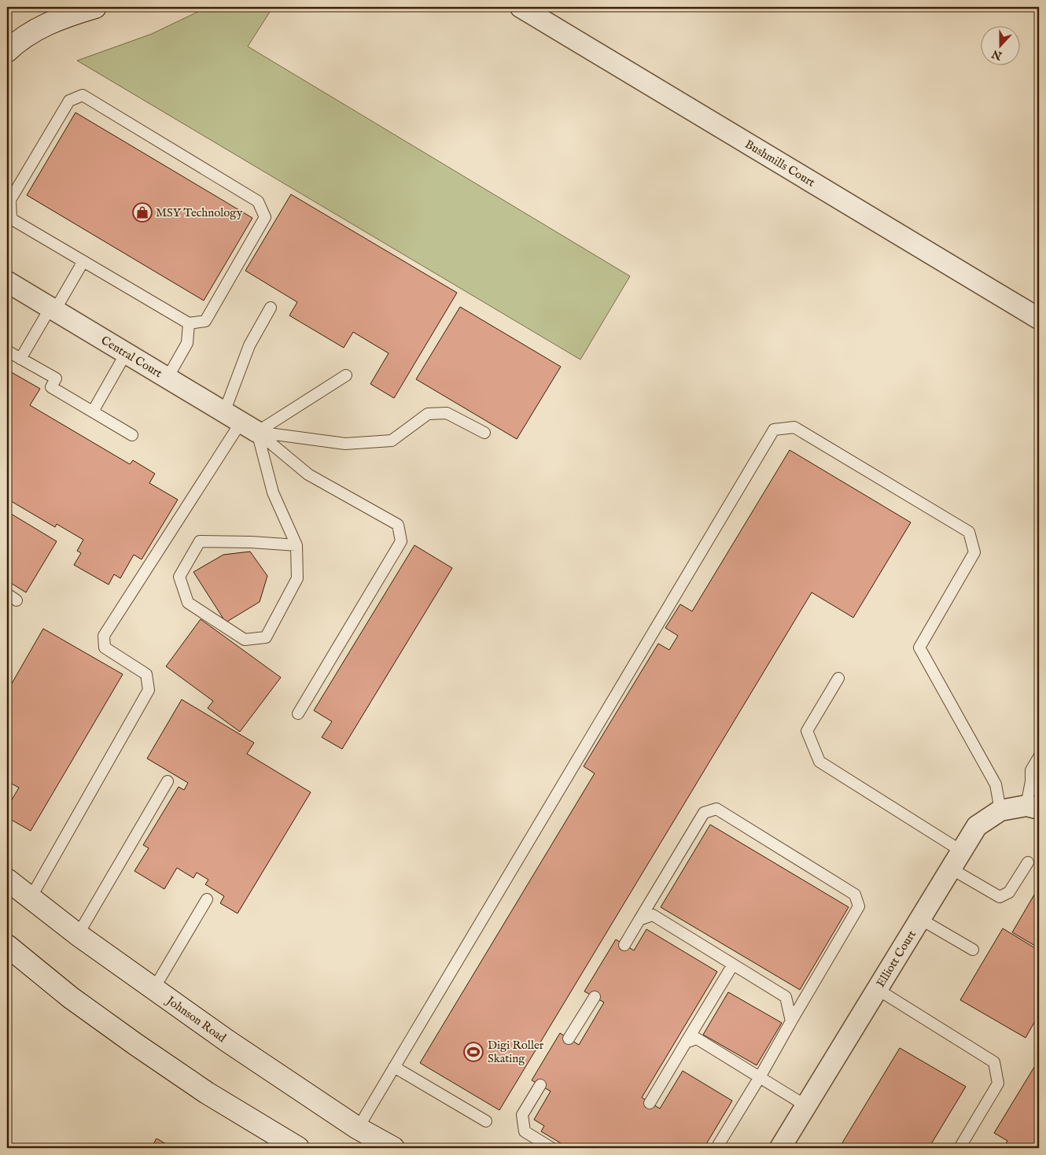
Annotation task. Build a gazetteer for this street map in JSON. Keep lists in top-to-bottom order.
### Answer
{
  "streets": {
    "main road": ["Johnson Road"],
    "street": ["Bushmills Court", "Central Court", "Elliott Court"]
  },
  "places": {
    "shop": ["MSY Technology"],
    "sports": ["Digi Roller Skating"]
  },
  "north": "bottom"
}
